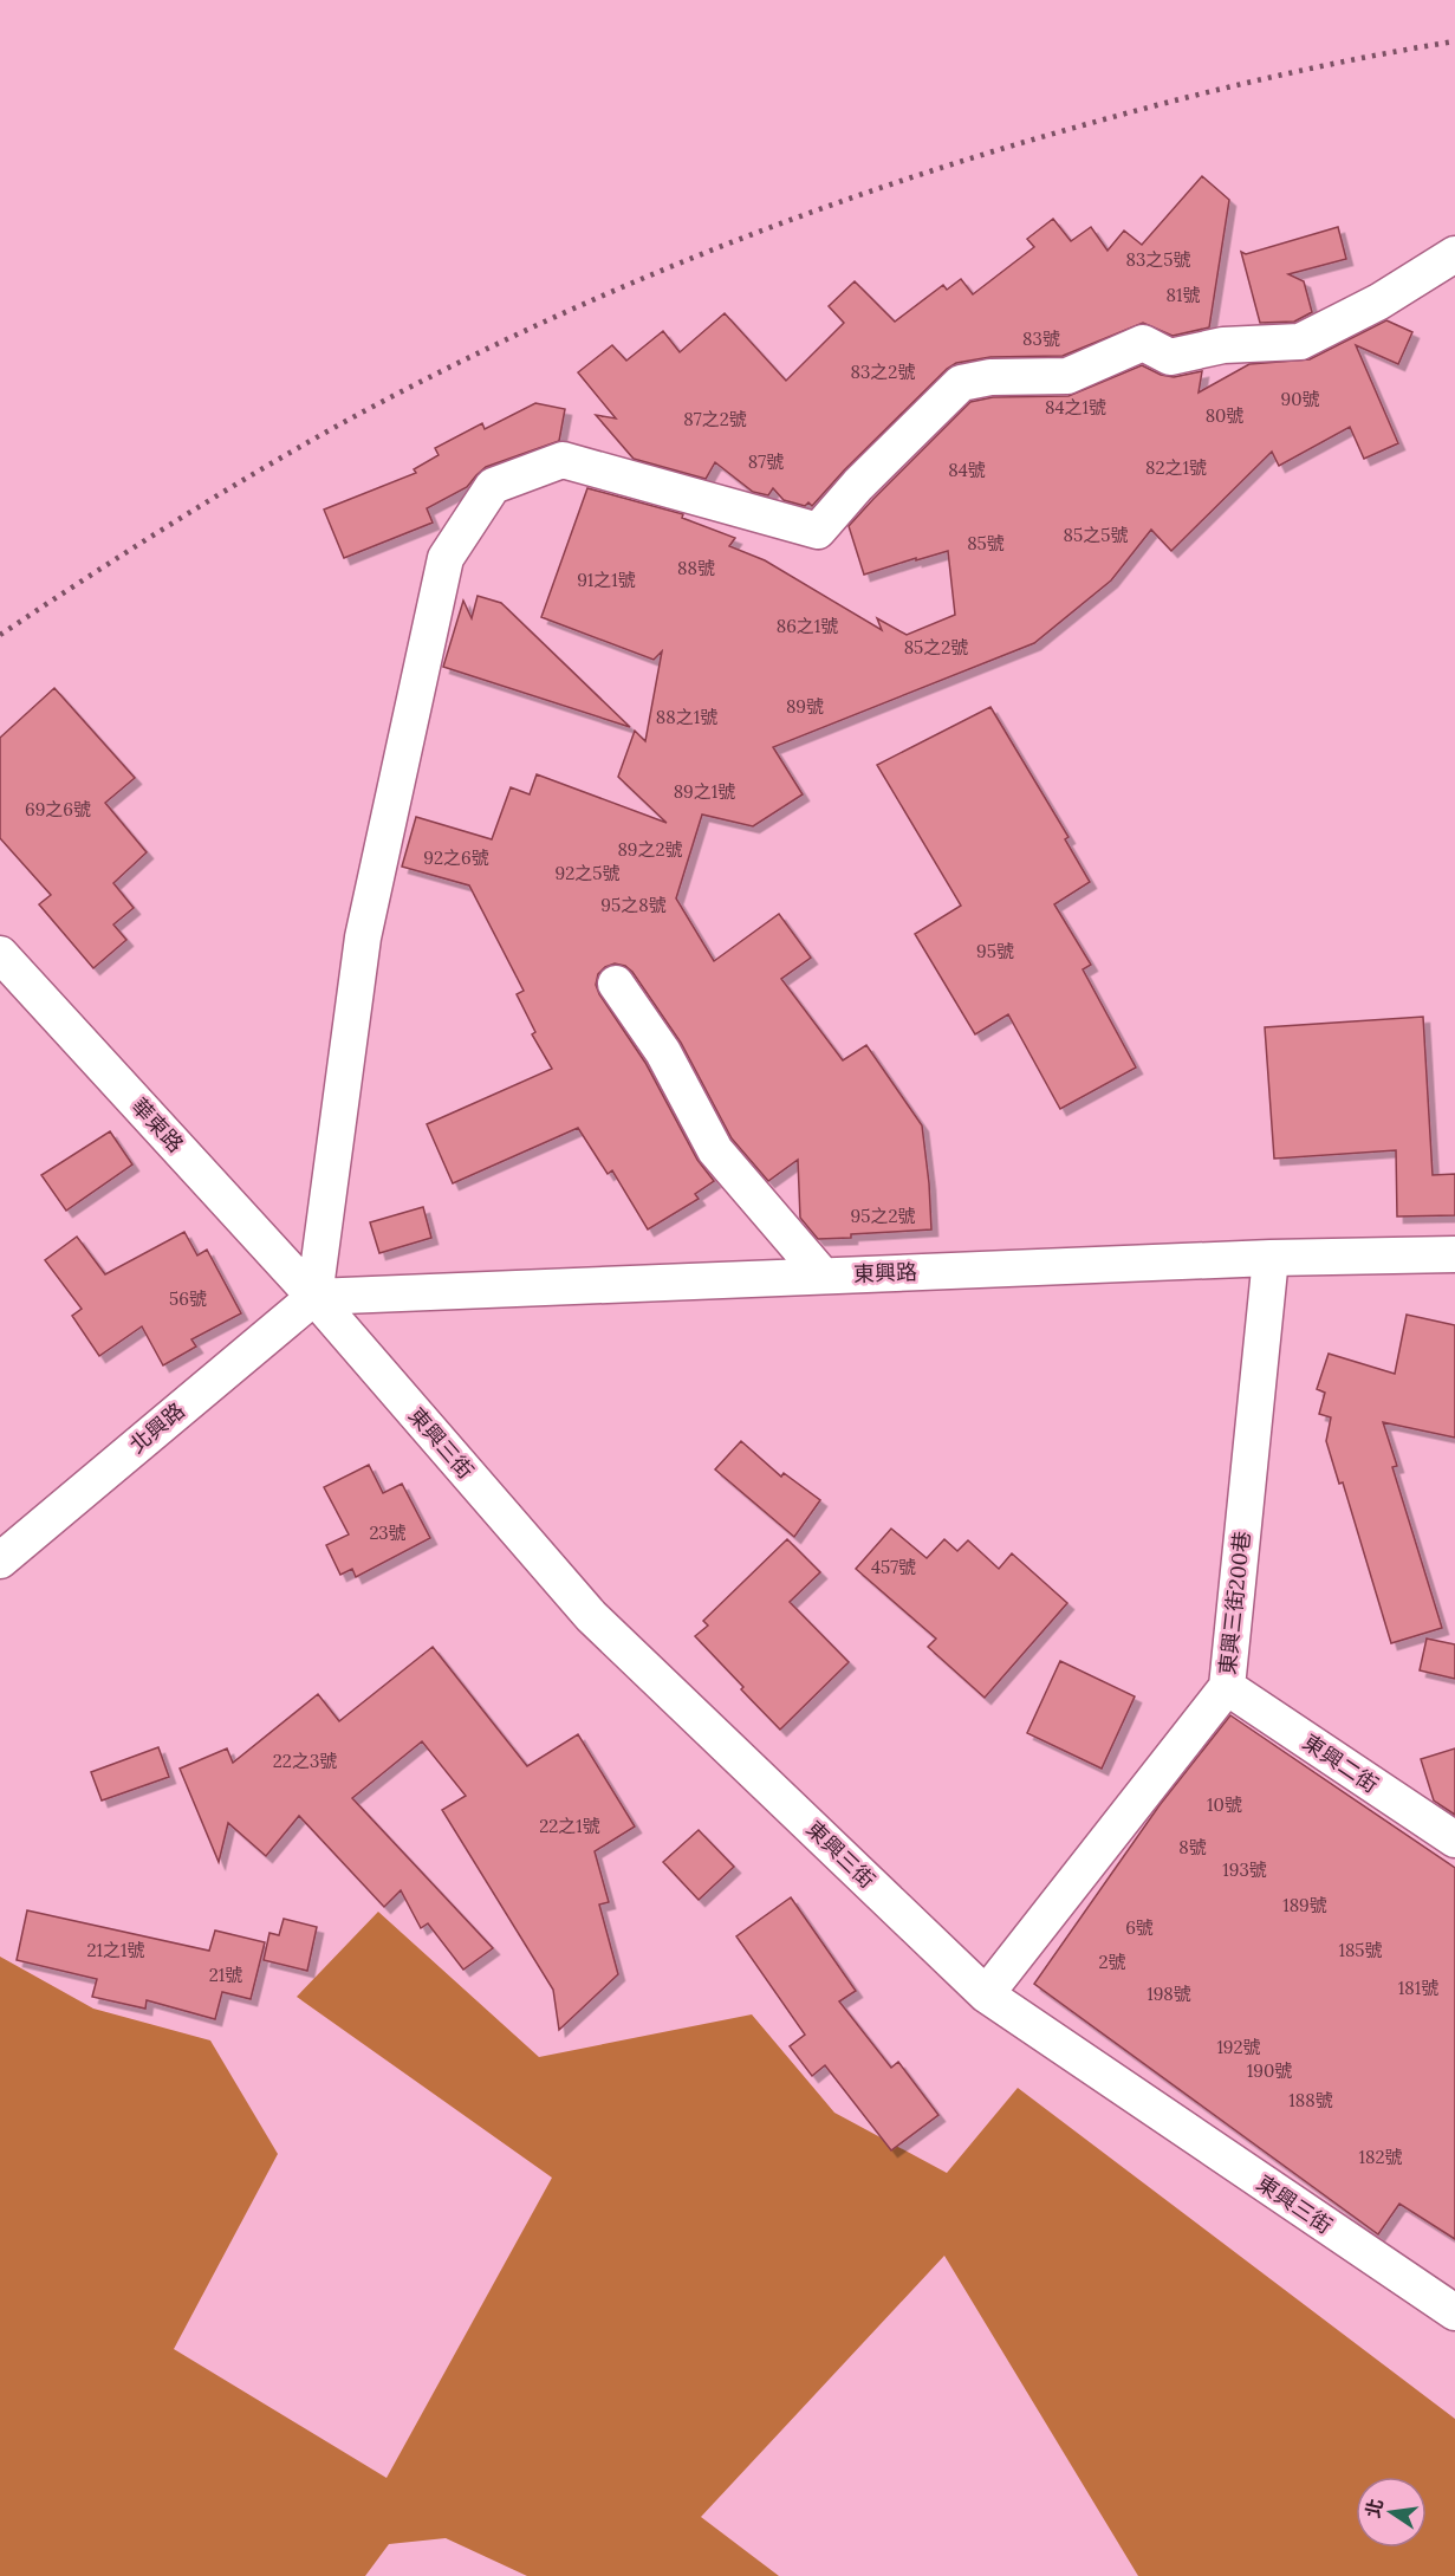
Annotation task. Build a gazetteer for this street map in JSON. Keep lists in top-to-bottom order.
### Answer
{
  "streets": {
    "street": [
      "華東路",
      "東興路",
      "北興路",
      "東興三街",
      "東興三街200巷",
      "東興二街"
    ]
  },
  "crossings": [
    ["華東路", "東興路"],
    ["華東路", "北興路"],
    ["華東路", "東興三街"],
    ["東興路", "北興路"],
    ["東興路", "東興三街"],
    ["東興路", "東興三街200巷"],
    ["北興路", "東興三街"],
    ["東興三街", "東興三街200巷"],
    ["東興三街200巷", "東興二街"]
  ],
  "house_numbers": [
    "83之5號",
    "81號",
    "83號",
    "83之2號",
    "90號",
    "84之1號",
    "80號",
    "87之2號",
    "87號",
    "82之1號",
    "84號",
    "85之5號",
    "85號",
    "88號",
    "91之1號",
    "86之1號",
    "85之2號",
    "89號",
    "88之1號",
    "89之1號",
    "69之6號",
    "89之2號",
    "92之6號",
    "92之5號",
    "95之8號",
    "95號",
    "95之2號",
    "56號",
    "23號",
    "457號",
    "22之3號",
    "10號",
    "22之1號",
    "8號",
    "193號",
    "189號",
    "6號",
    "21之1號",
    "185號",
    "2號",
    "21號",
    "181號",
    "198號",
    "192號",
    "190號",
    "188號",
    "182號"
  ],
  "north": "left"
}
